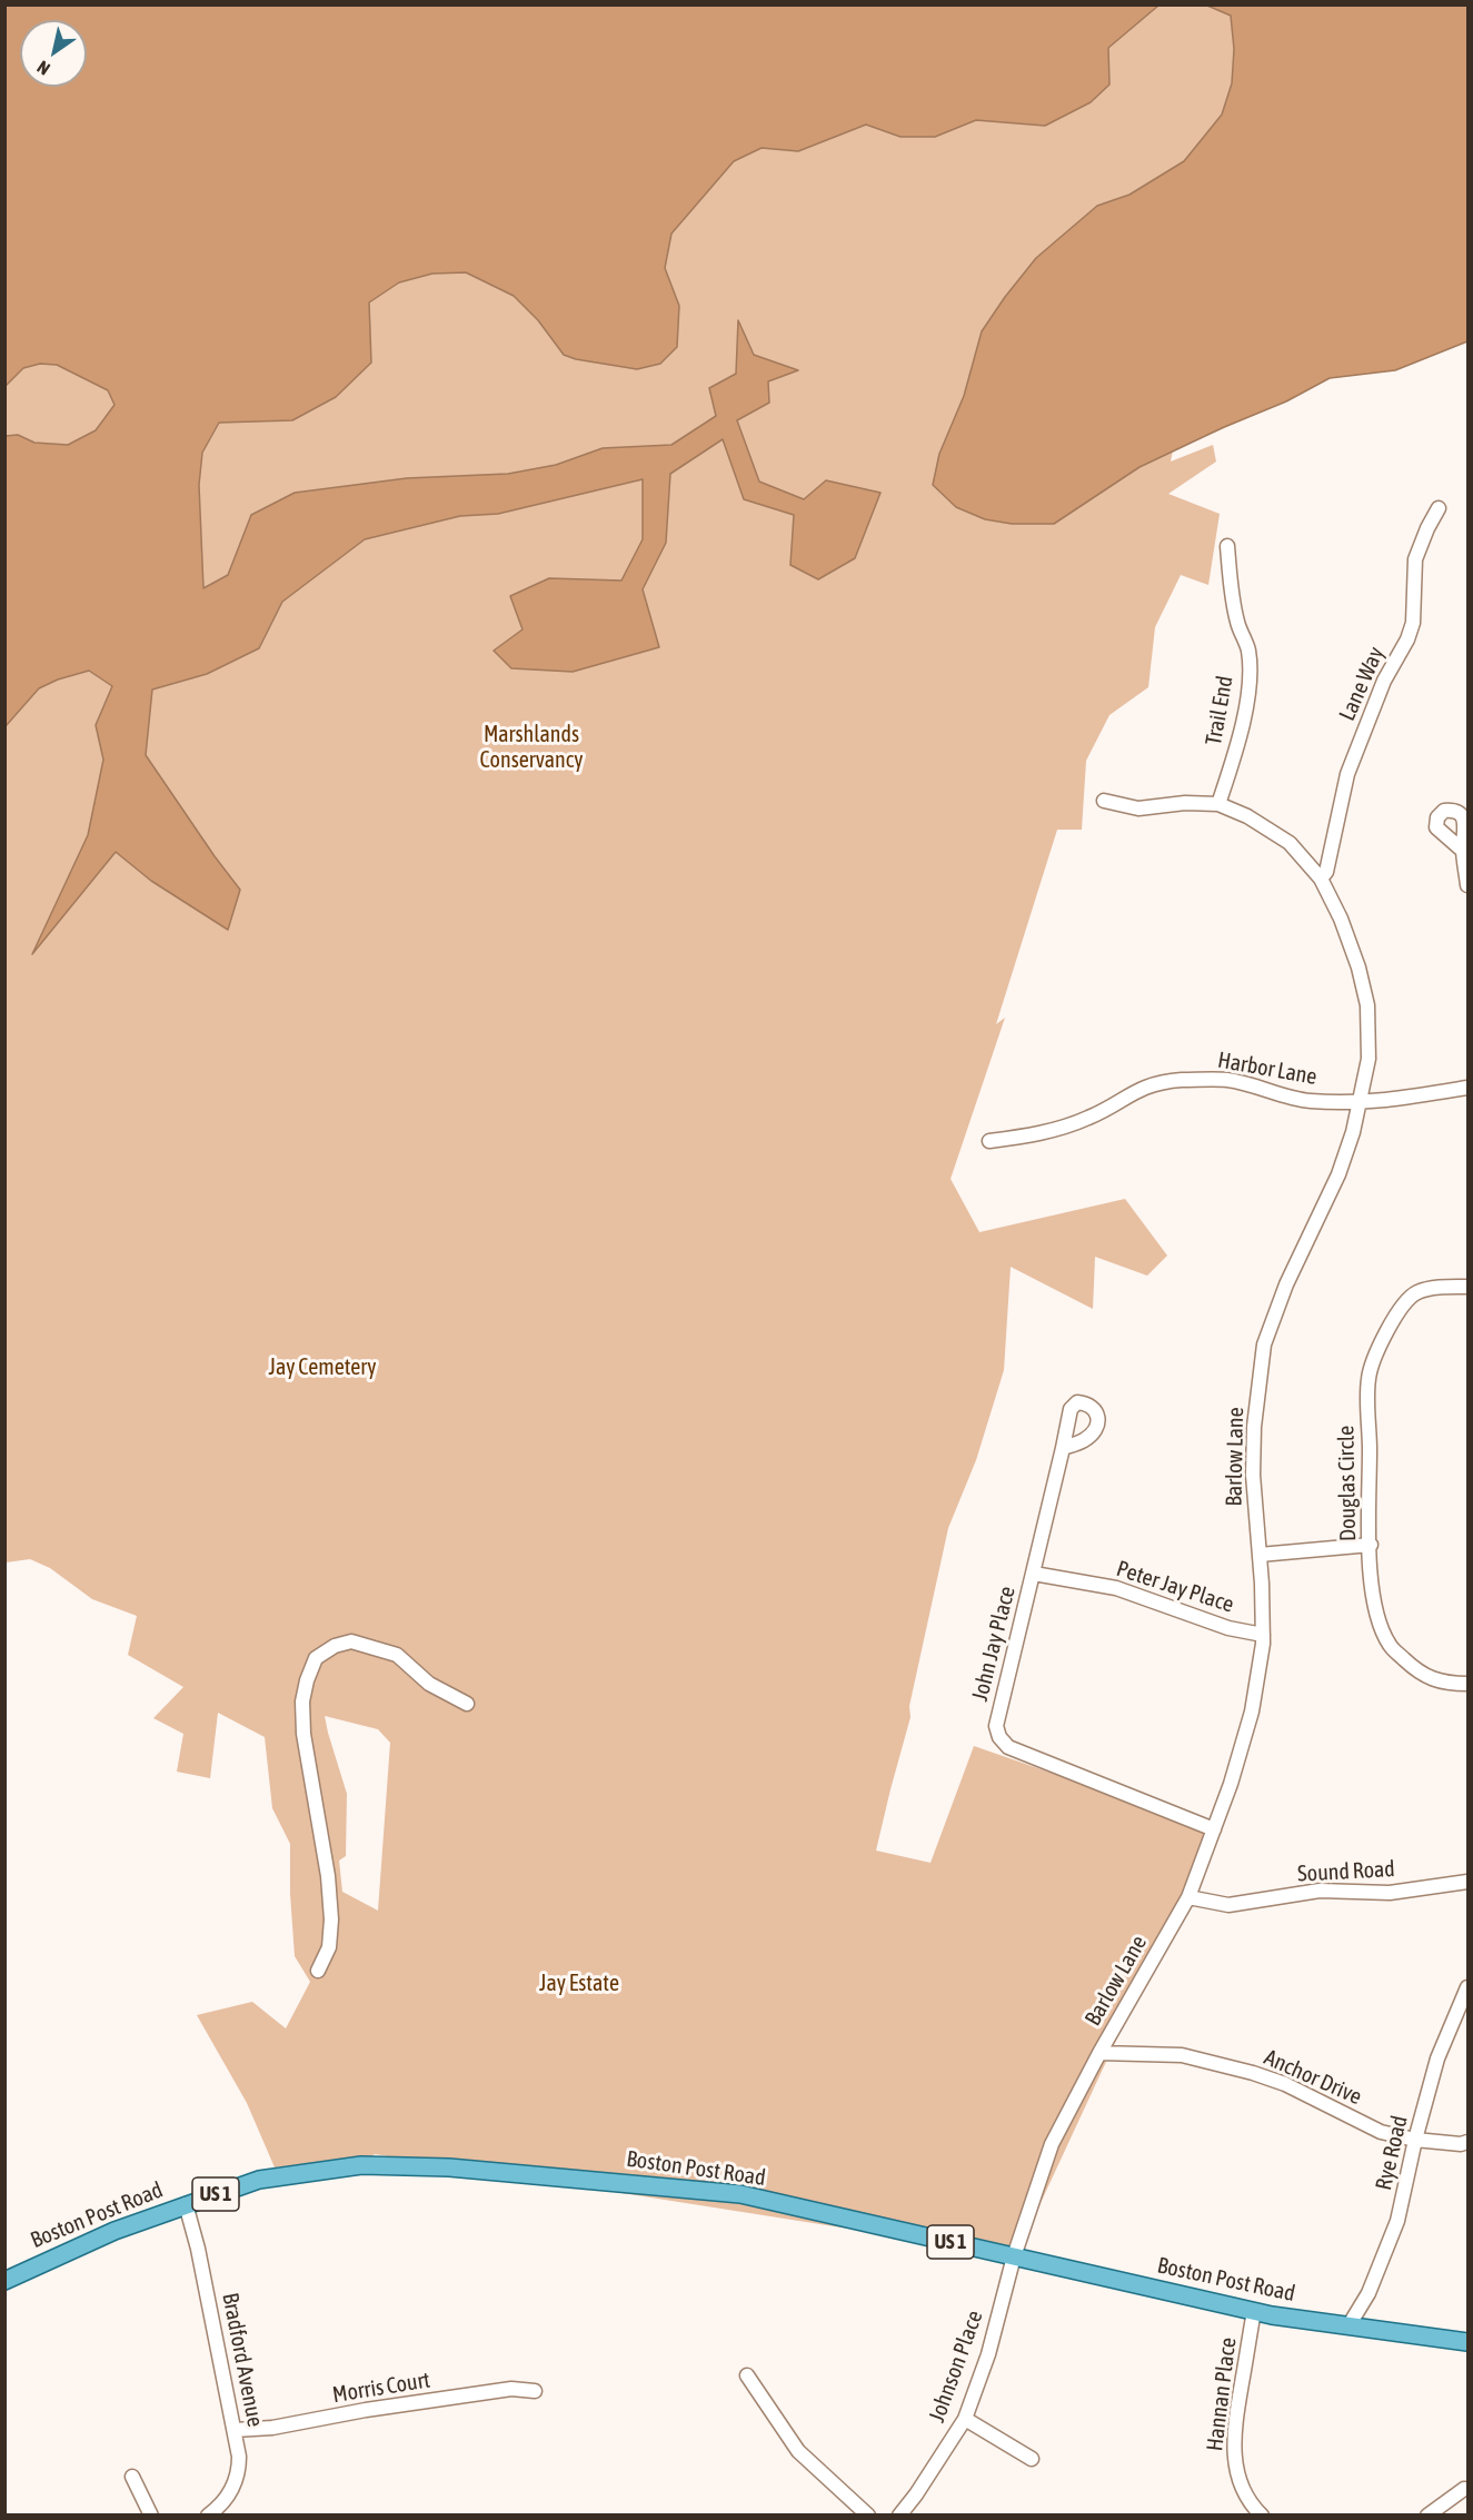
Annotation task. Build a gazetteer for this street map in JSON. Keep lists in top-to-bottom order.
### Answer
{
  "streets": {
    "main road": ["Boston Post Road", "US 1"],
    "street": [
      "Lane Way",
      "Trail End",
      "Harbor Lane",
      "Barlow Lane",
      "Douglas Circle",
      "Peter Jay Place",
      "John Jay Place",
      "Sound Road",
      "Anchor Drive",
      "Rye Road",
      "Bradford Avenue",
      "Johnson Place",
      "Morris Court",
      "Hannan Place"
    ]
  },
  "crossings": [
    ["Lane Way", "Barlow Lane"],
    ["Trail End", "Barlow Lane"],
    ["Harbor Lane", "Barlow Lane"],
    ["Barlow Lane", "Peter Jay Place"],
    ["Barlow Lane", "John Jay Place"],
    ["Barlow Lane", "Sound Road"],
    ["Barlow Lane", "Anchor Drive"],
    ["Barlow Lane", "Boston Post Road"],
    ["Barlow Lane", "Johnson Place"],
    ["Peter Jay Place", "John Jay Place"],
    ["Anchor Drive", "Rye Road"],
    ["Rye Road", "Boston Post Road"],
    ["Boston Post Road", "Bradford Avenue"],
    ["Boston Post Road", "Johnson Place"],
    ["Boston Post Road", "Hannan Place"],
    ["Bradford Avenue", "Morris Court"]
  ],
  "parks": ["Marshlands Conservancy", "Jay Cemetery", "Jay Estate"],
  "north": "bottom left"
}
